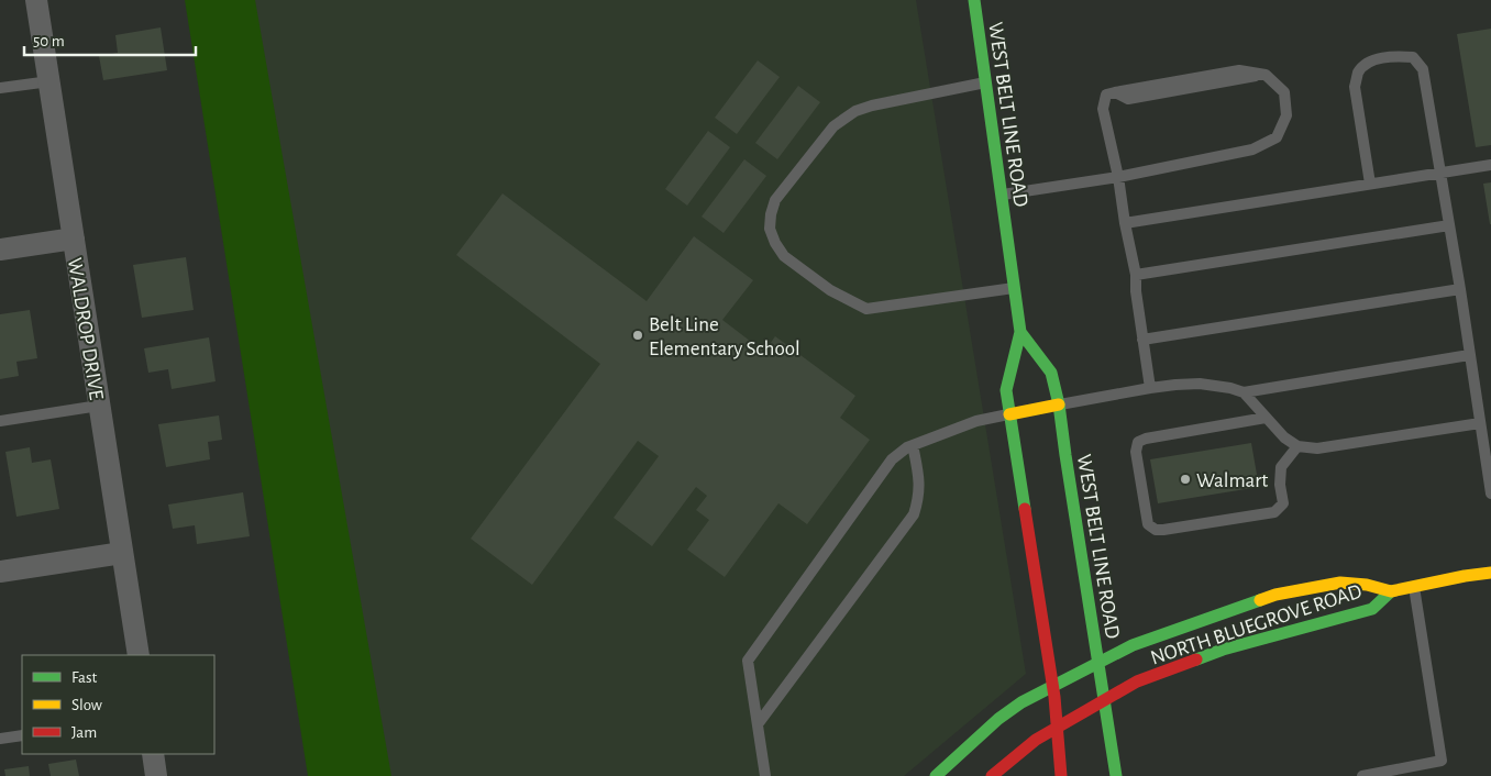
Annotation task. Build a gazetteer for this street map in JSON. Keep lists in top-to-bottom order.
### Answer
{
  "streets": {
    "main road": ["WEST BELT LINE ROAD", "NORTH BLUEGROVE ROAD"],
    "street": ["WALDROP DRIVE"]
  },
  "crossings": [
    ["WEST BELT LINE ROAD", "NORTH BLUEGROVE ROAD"]
  ],
  "places": ["Belt Line Elementary School", "Walmart"],
  "legend": ["Fast", "Slow", "Jam"],
  "scale_bar": "50 m"
}
